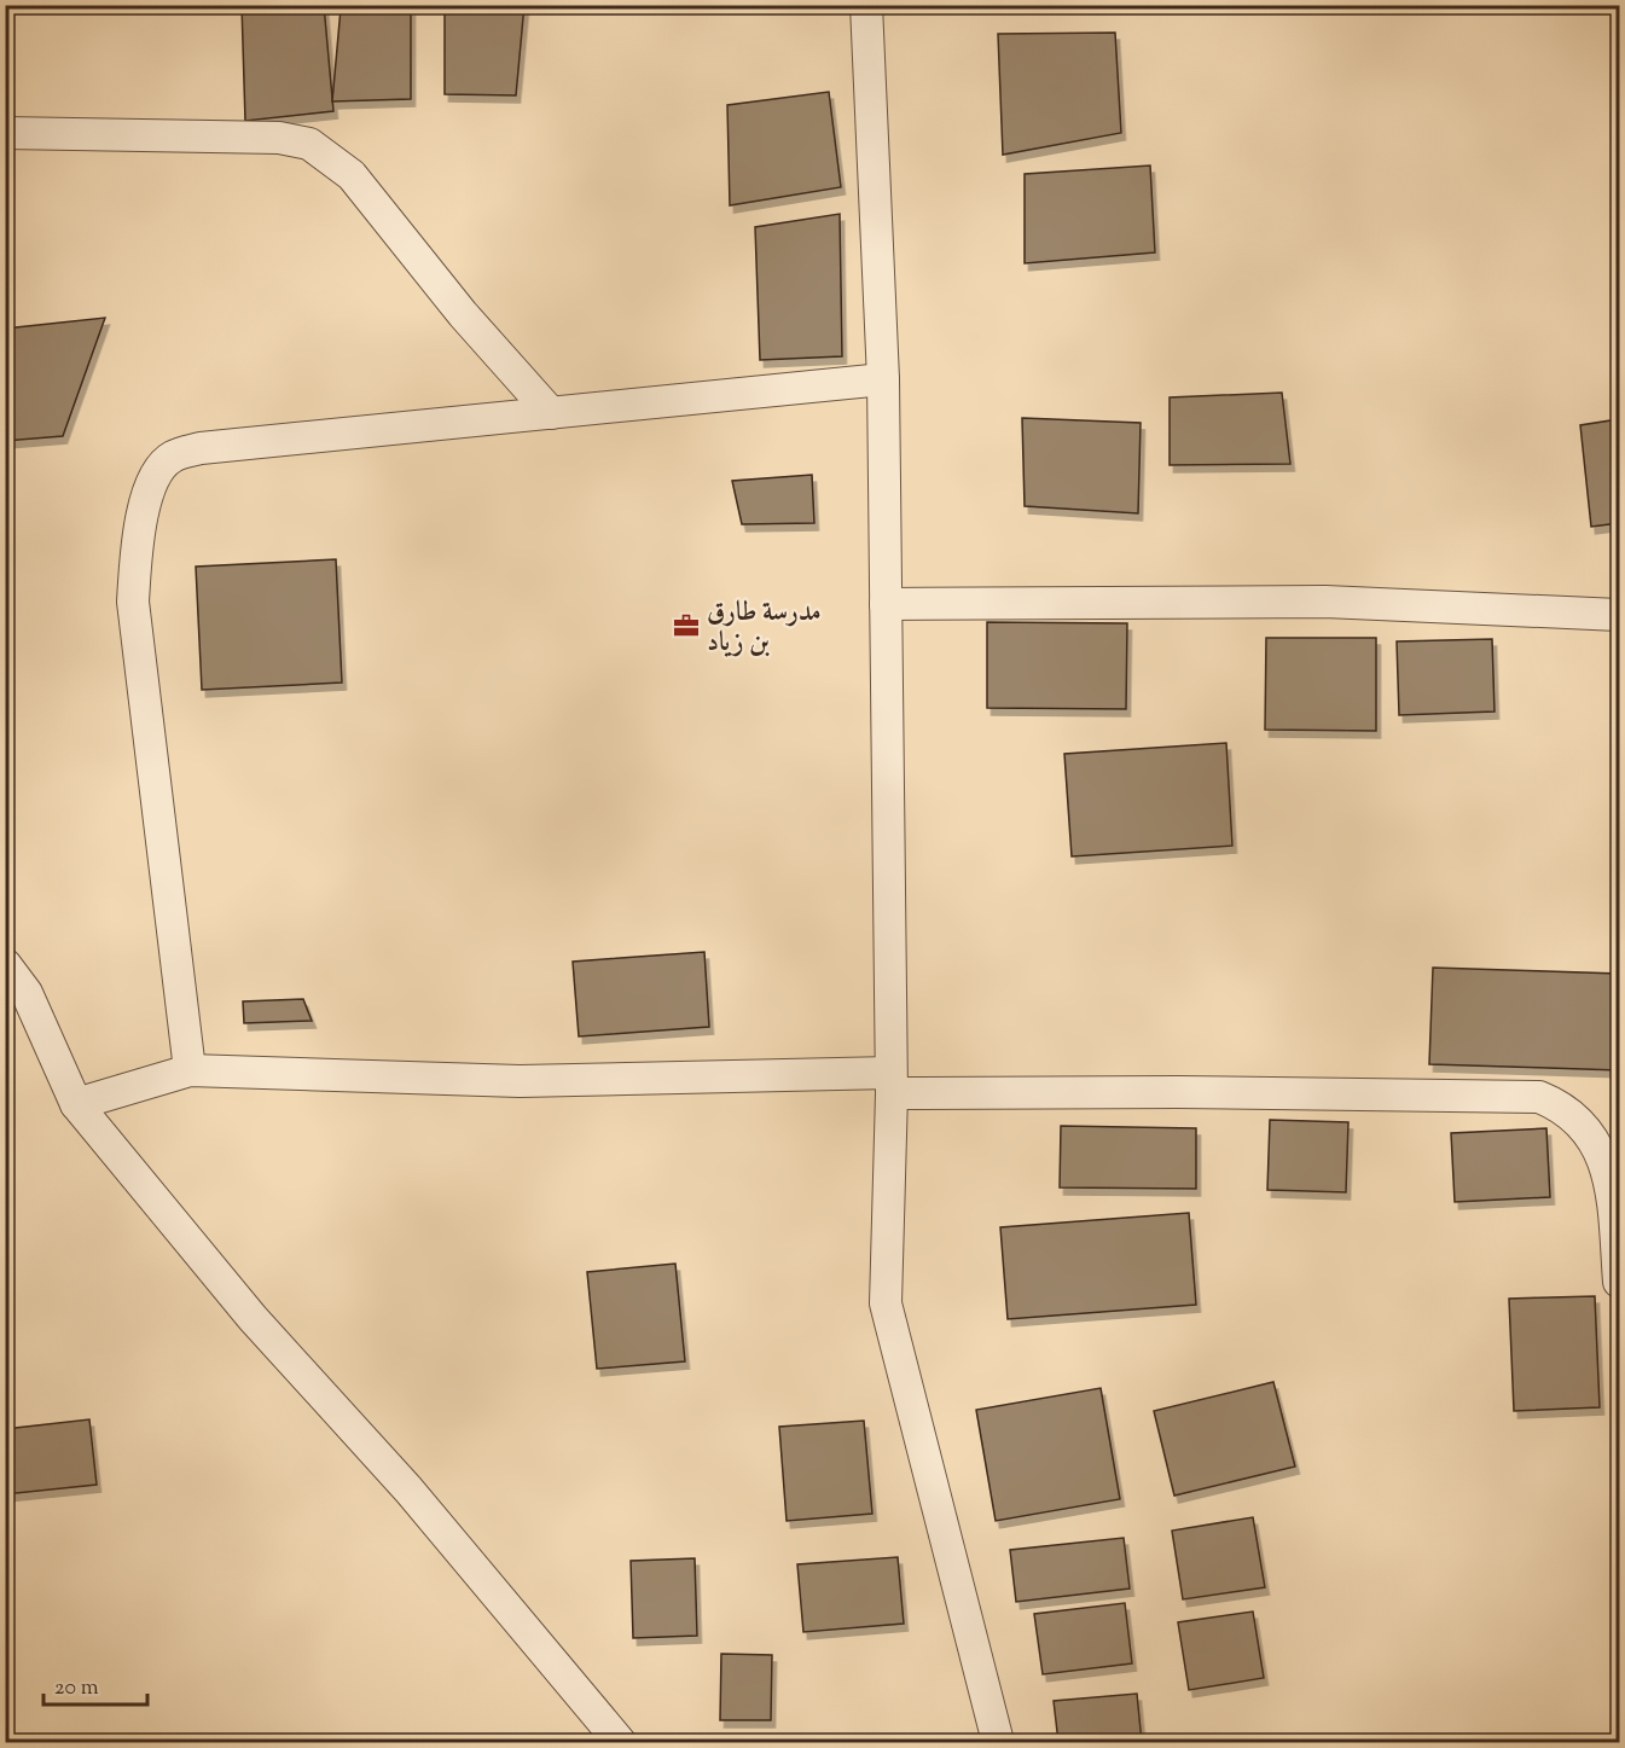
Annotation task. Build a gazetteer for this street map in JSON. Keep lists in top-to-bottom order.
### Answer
{
  "places": {
    "office": ["مدرسة طارق بن زياد"]
  },
  "scale_bar": "20 m"
}
